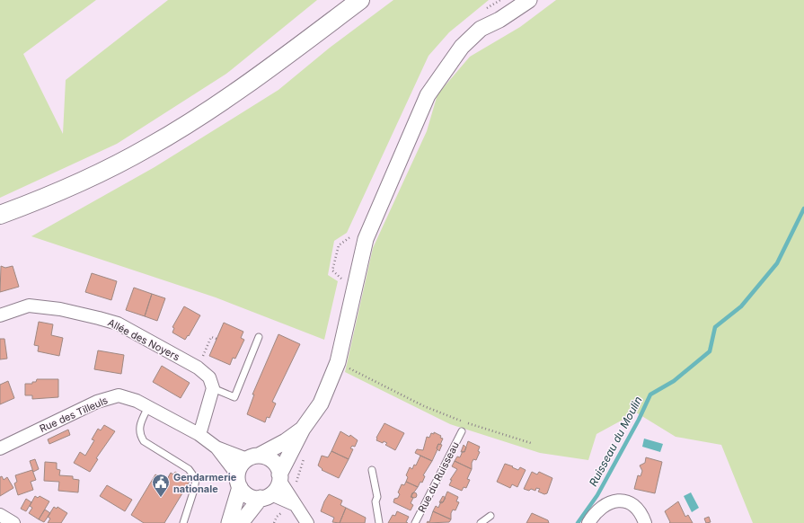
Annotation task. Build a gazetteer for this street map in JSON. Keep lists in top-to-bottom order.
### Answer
{
  "streets": {
    "street": ["Allée des Noyers", "Rue des Tilleuls"],
    "lane": ["Rue du Ruisseau"]
  },
  "water": ["Ruisseau du Moulin"],
  "places": {
    "public building": ["Gendarmerie nationale"]
  }
}
